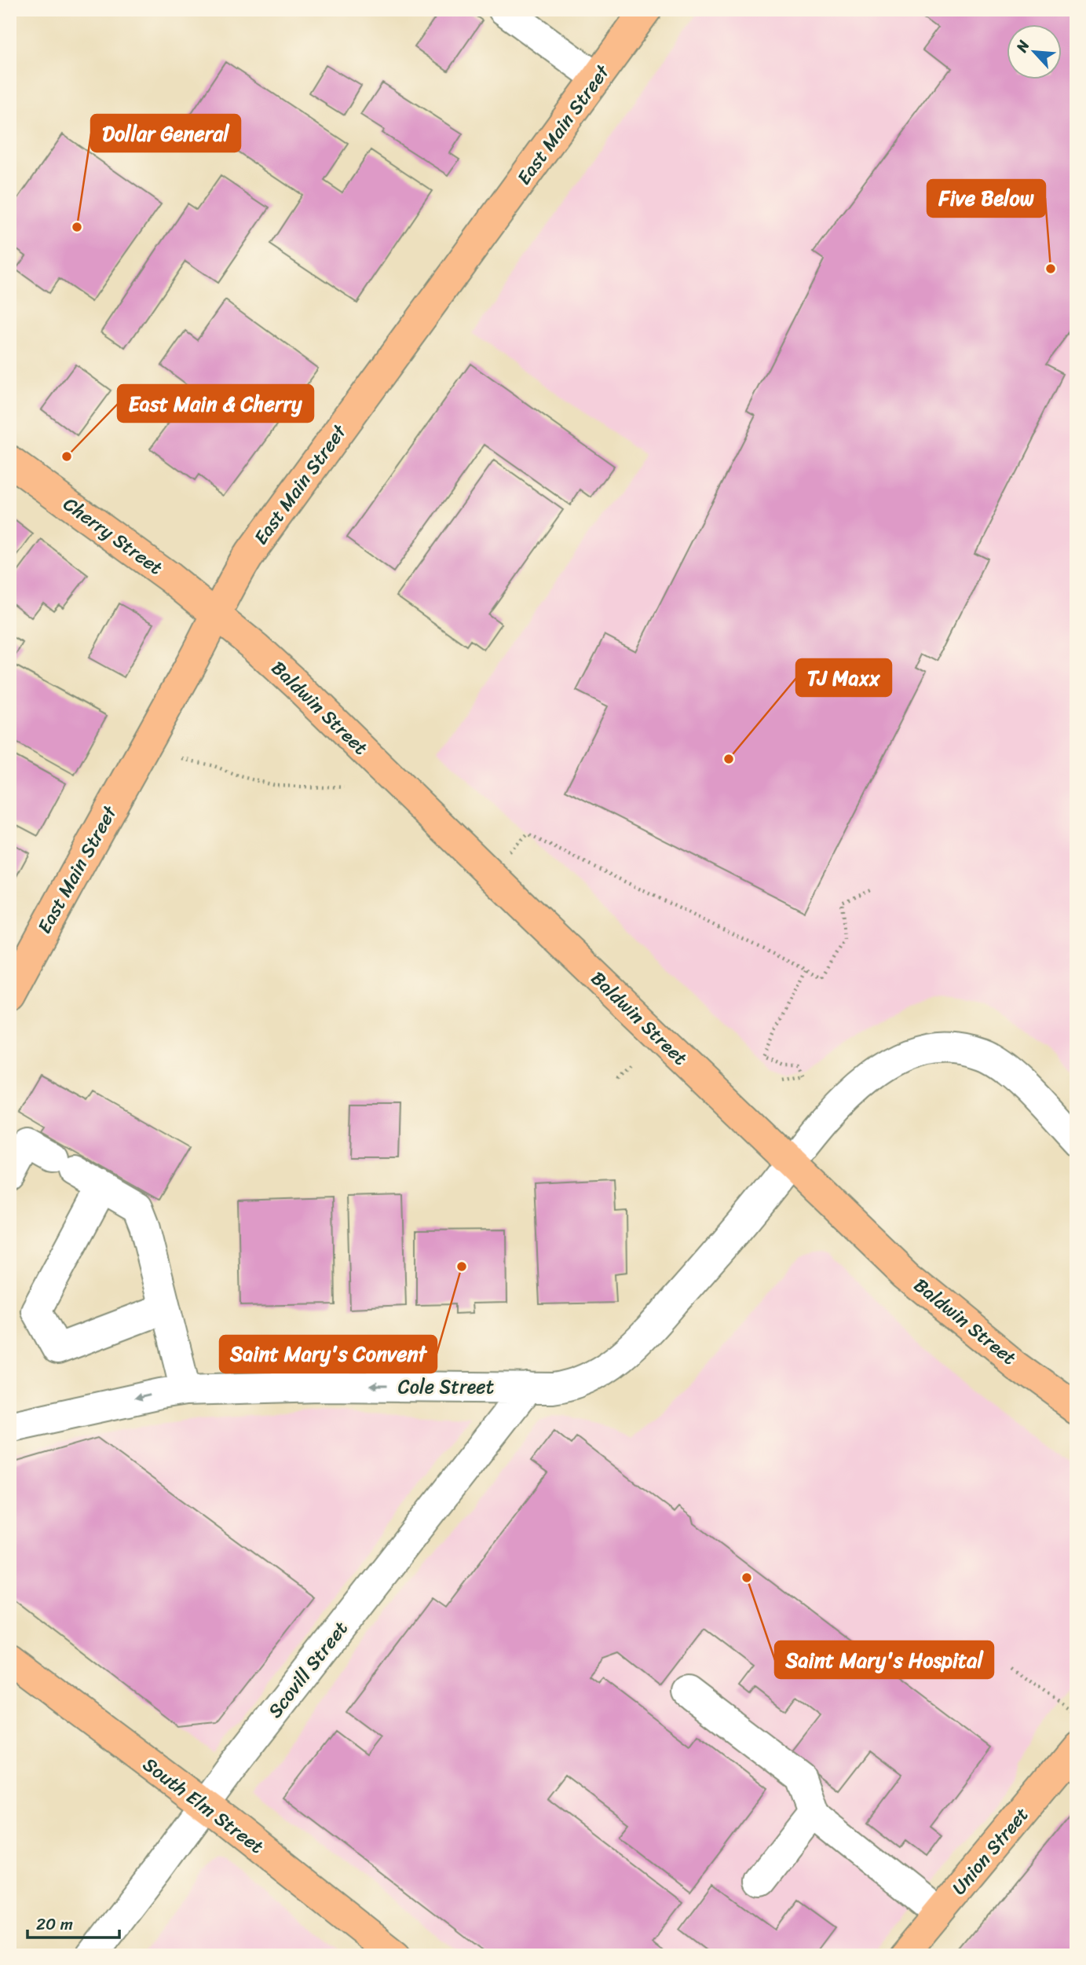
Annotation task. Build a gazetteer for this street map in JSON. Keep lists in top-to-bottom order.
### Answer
{
  "streets": {
    "main road": [
      "East Main Street",
      "Cherry Street",
      "Baldwin Street",
      "South Elm Street",
      "Union Street"
    ],
    "street": ["Cole Street", "Scovill Street"]
  },
  "crossings": [
    ["East Main Street", "Cherry Street"],
    ["East Main Street", "Baldwin Street"],
    ["Cherry Street", "Baldwin Street"],
    ["Baldwin Street", "Cole Street"],
    ["Cole Street", "Scovill Street"],
    ["Scovill Street", "South Elm Street"]
  ],
  "one_way": ["Cole Street"],
  "places": [
    "Dollar General",
    "Five Below",
    "East Main & Cherry",
    "TJ Maxx",
    "Saint Mary's Convent",
    "Saint Mary's Hospital"
  ],
  "scale_bar": "20 m",
  "north": "top left"
}
